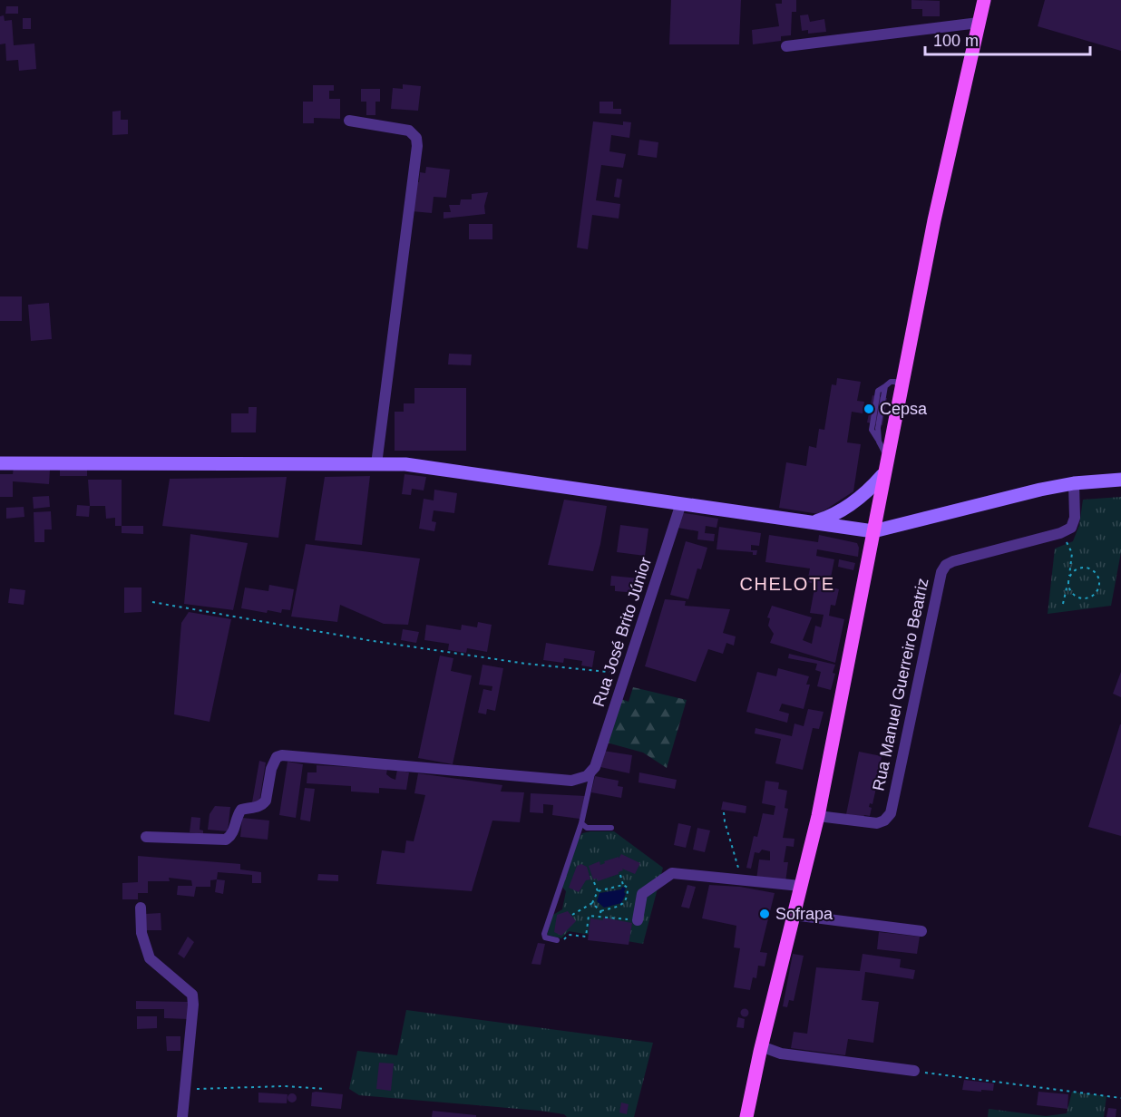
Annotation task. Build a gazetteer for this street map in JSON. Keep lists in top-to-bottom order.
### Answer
{
  "streets": {
    "street": ["Rua José Brito Júnior", "Rua Manuel Guerreiro Beatriz"]
  },
  "districts": ["CHELOTE"],
  "places": ["Cepsa", "Sofrapa"],
  "scale_bar": "100 m"
}
